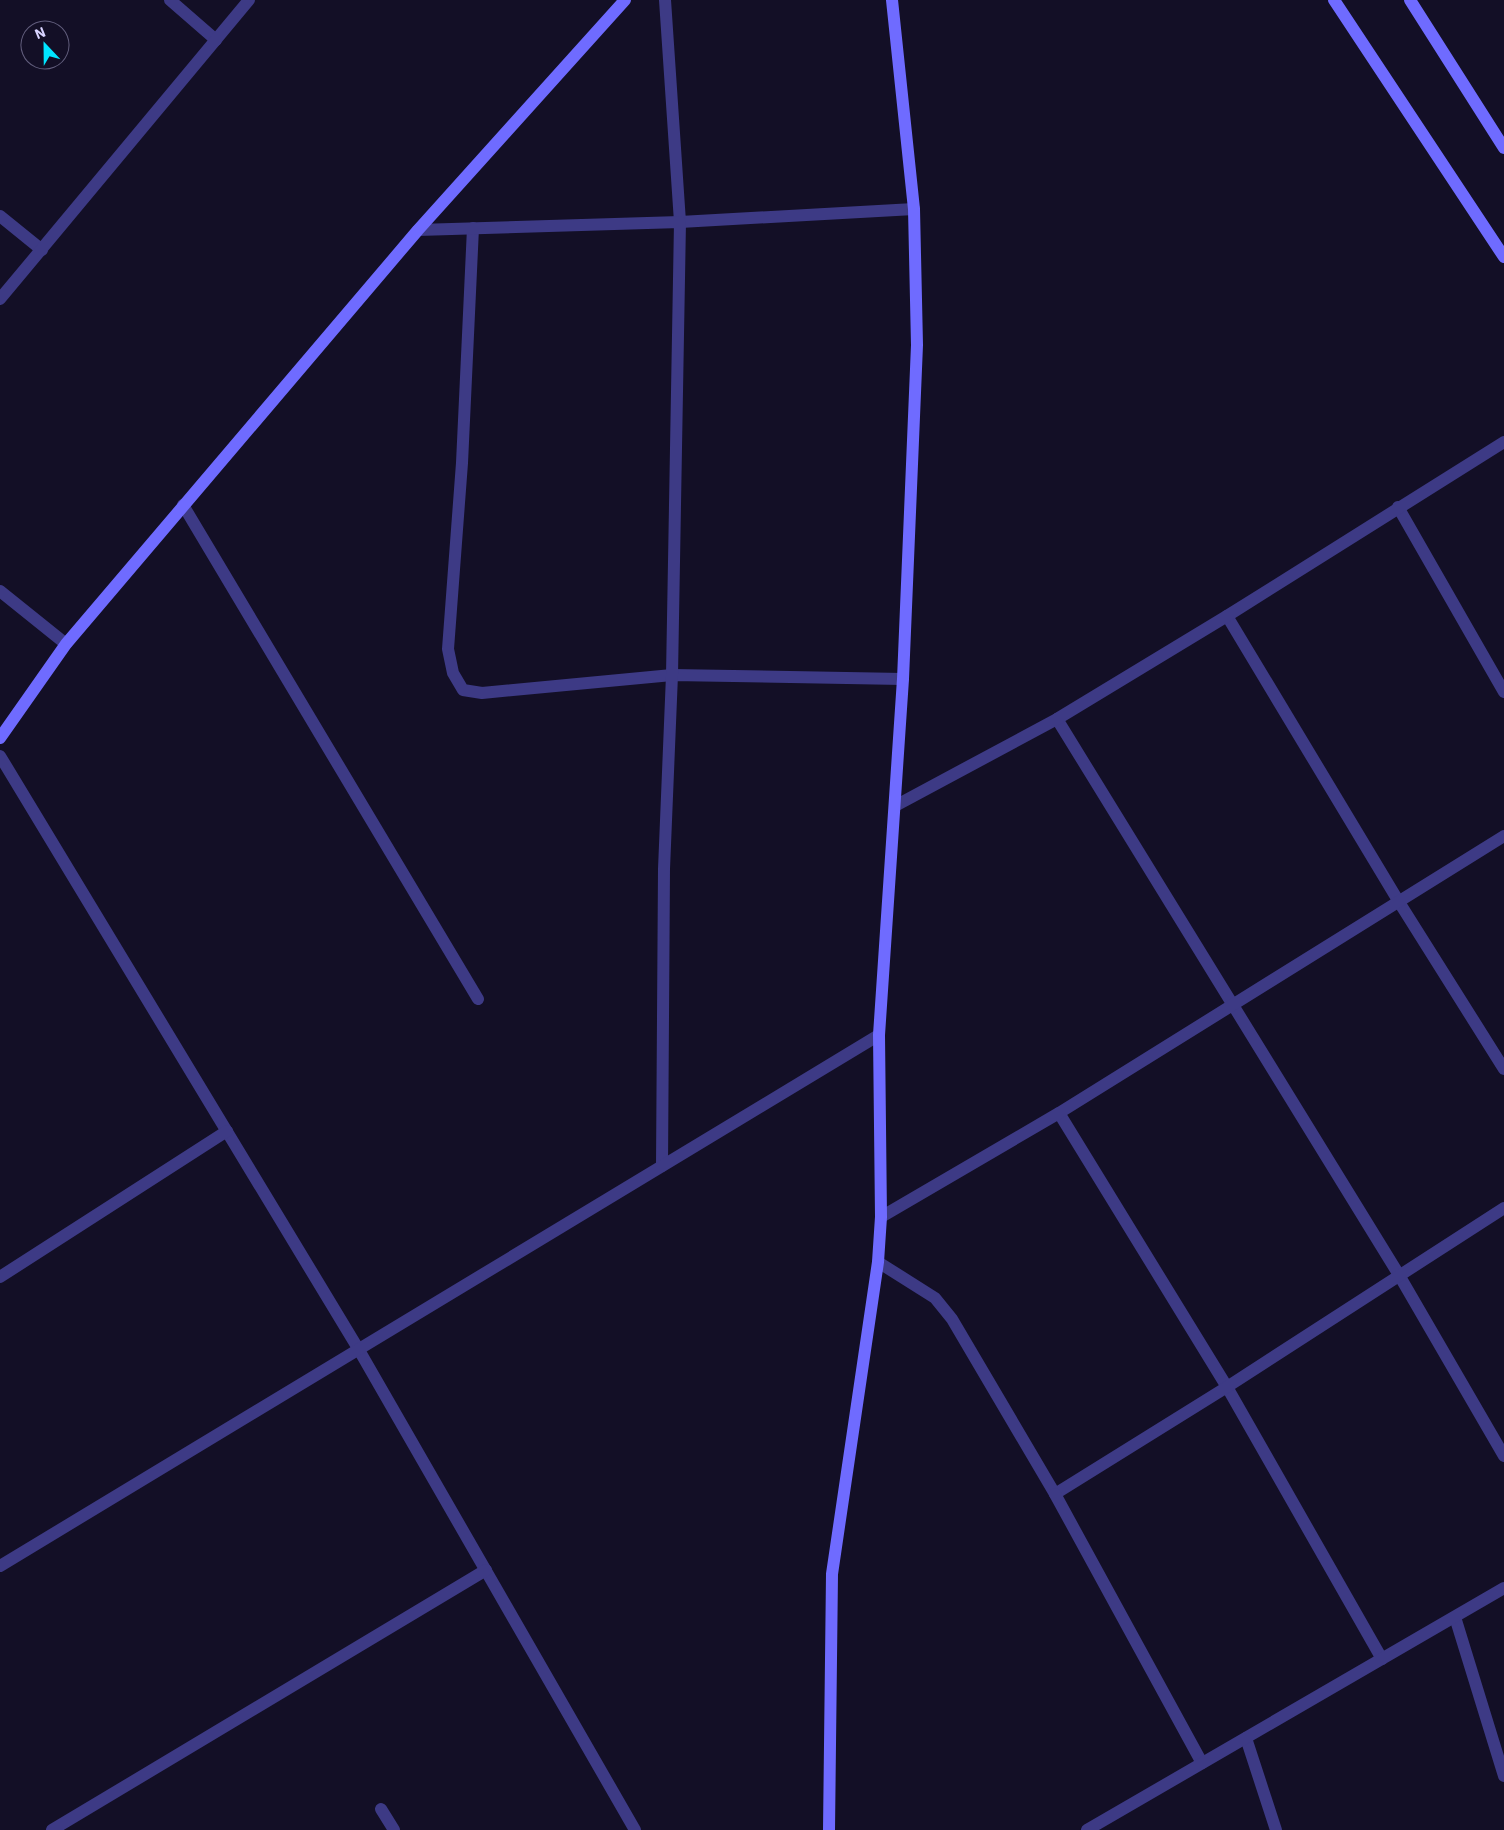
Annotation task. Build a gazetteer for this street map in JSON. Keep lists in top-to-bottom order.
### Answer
{
  "north": "top"
}
